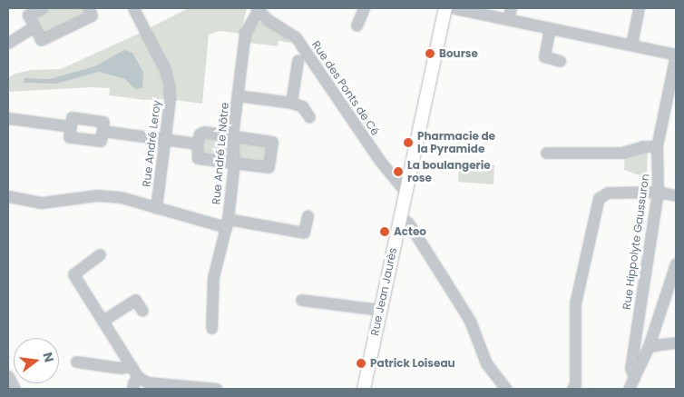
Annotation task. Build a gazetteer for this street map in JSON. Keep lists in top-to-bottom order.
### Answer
{
  "streets": {
    "main road": ["Rue Jean Jaurès"],
    "street": [
      "Rue des Ponts de Cé",
      "Rue André Leroy",
      "Rue André Le Nôtre",
      "Rue Hippolyte Gaussuron"
    ]
  },
  "crossings": [
    ["Rue des Ponts de Cé", "Rue André Le Nôtre"],
    ["Rue des Ponts de Cé", "Rue Jean Jaurès"]
  ],
  "places": [
    "Bourse",
    "Pharmacie de la Pyramide",
    "La boulangerie rose",
    "Acteo",
    "Patrick Loiseau"
  ],
  "north": "right"
}
